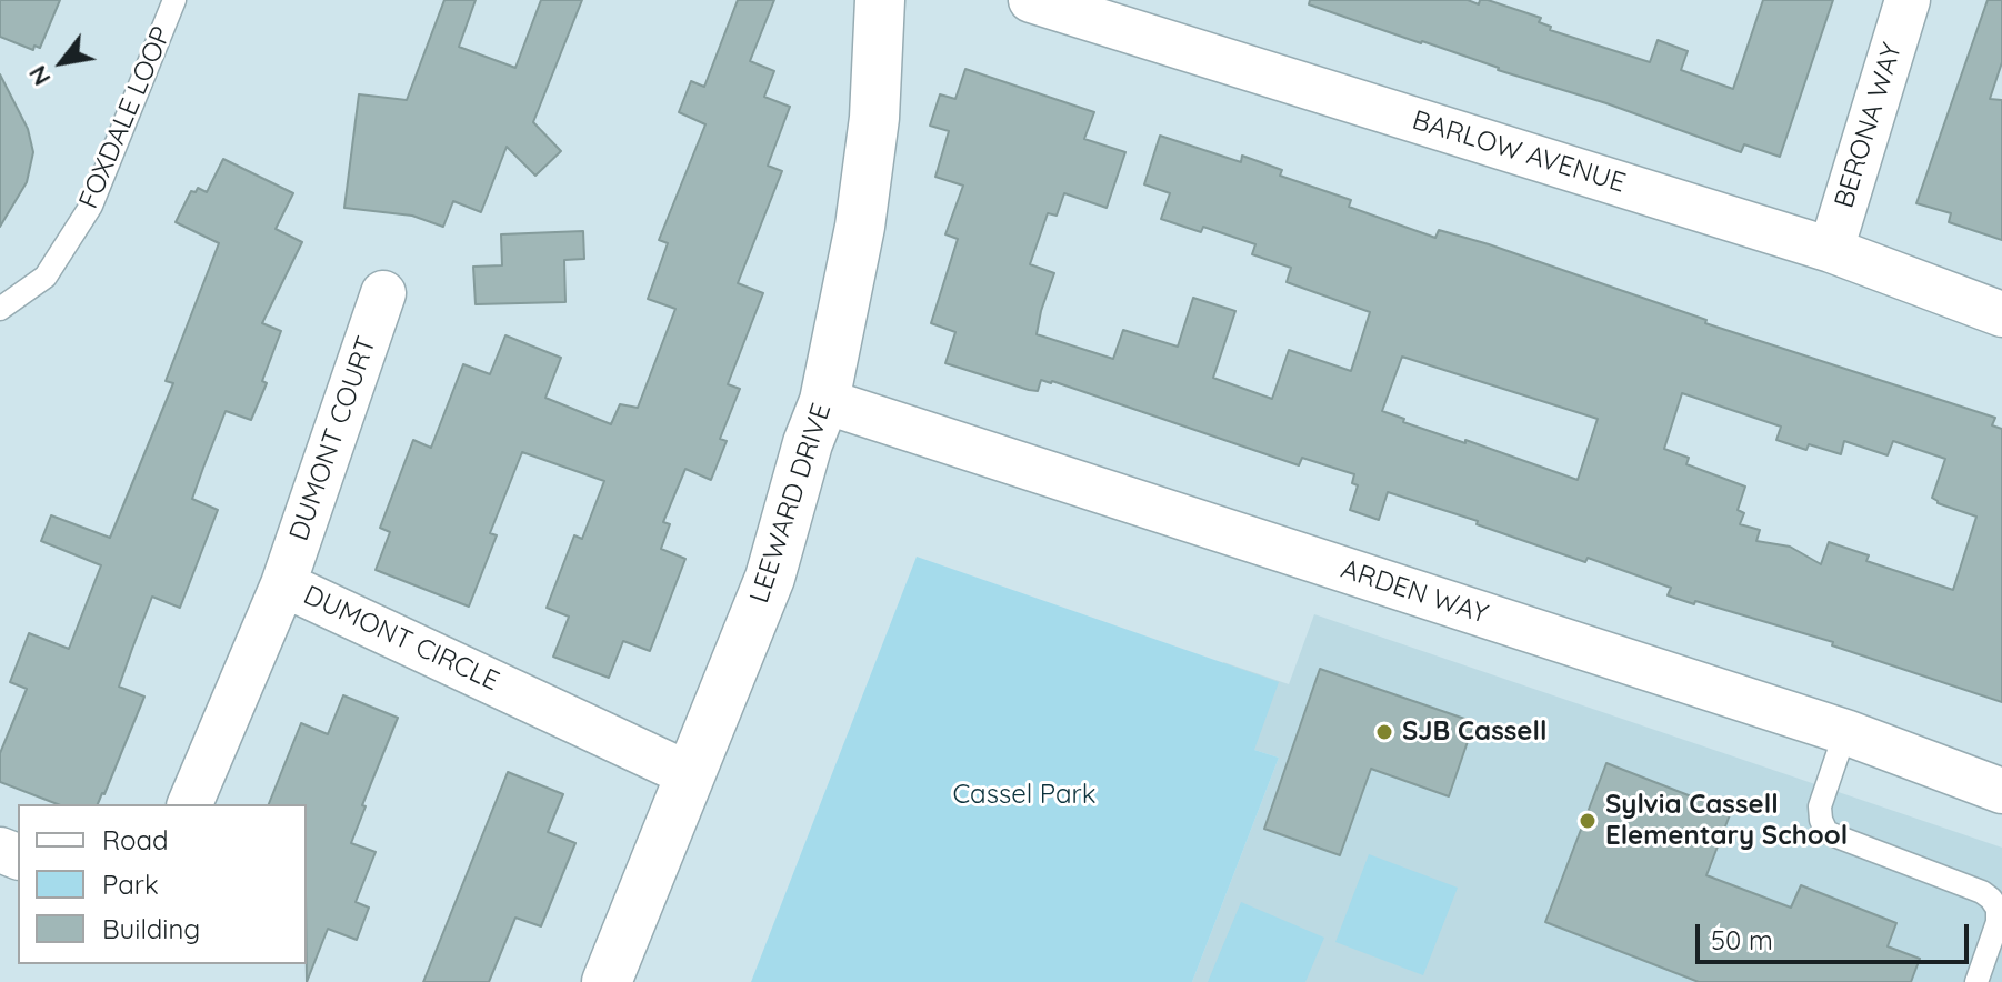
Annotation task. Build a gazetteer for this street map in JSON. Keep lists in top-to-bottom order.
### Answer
{
  "streets": {
    "street": [
      "BERONA WAY",
      "BARLOW AVENUE",
      "DUMONT COURT",
      "LEEWARD DRIVE",
      "ARDEN WAY",
      "DUMONT CIRCLE"
    ],
    "lane": ["FOXDALE LOOP"]
  },
  "crossings": [
    ["BERONA WAY", "BARLOW AVENUE"],
    ["DUMONT COURT", "DUMONT CIRCLE"],
    ["LEEWARD DRIVE", "ARDEN WAY"],
    ["LEEWARD DRIVE", "DUMONT CIRCLE"]
  ],
  "parks": ["Cassel Park"],
  "places": ["SJB Cassell", "Sylvia Cassell Elementary School"],
  "legend": ["Road", "Park", "Building"],
  "scale_bar": "50 m",
  "north": "bottom left"
}
